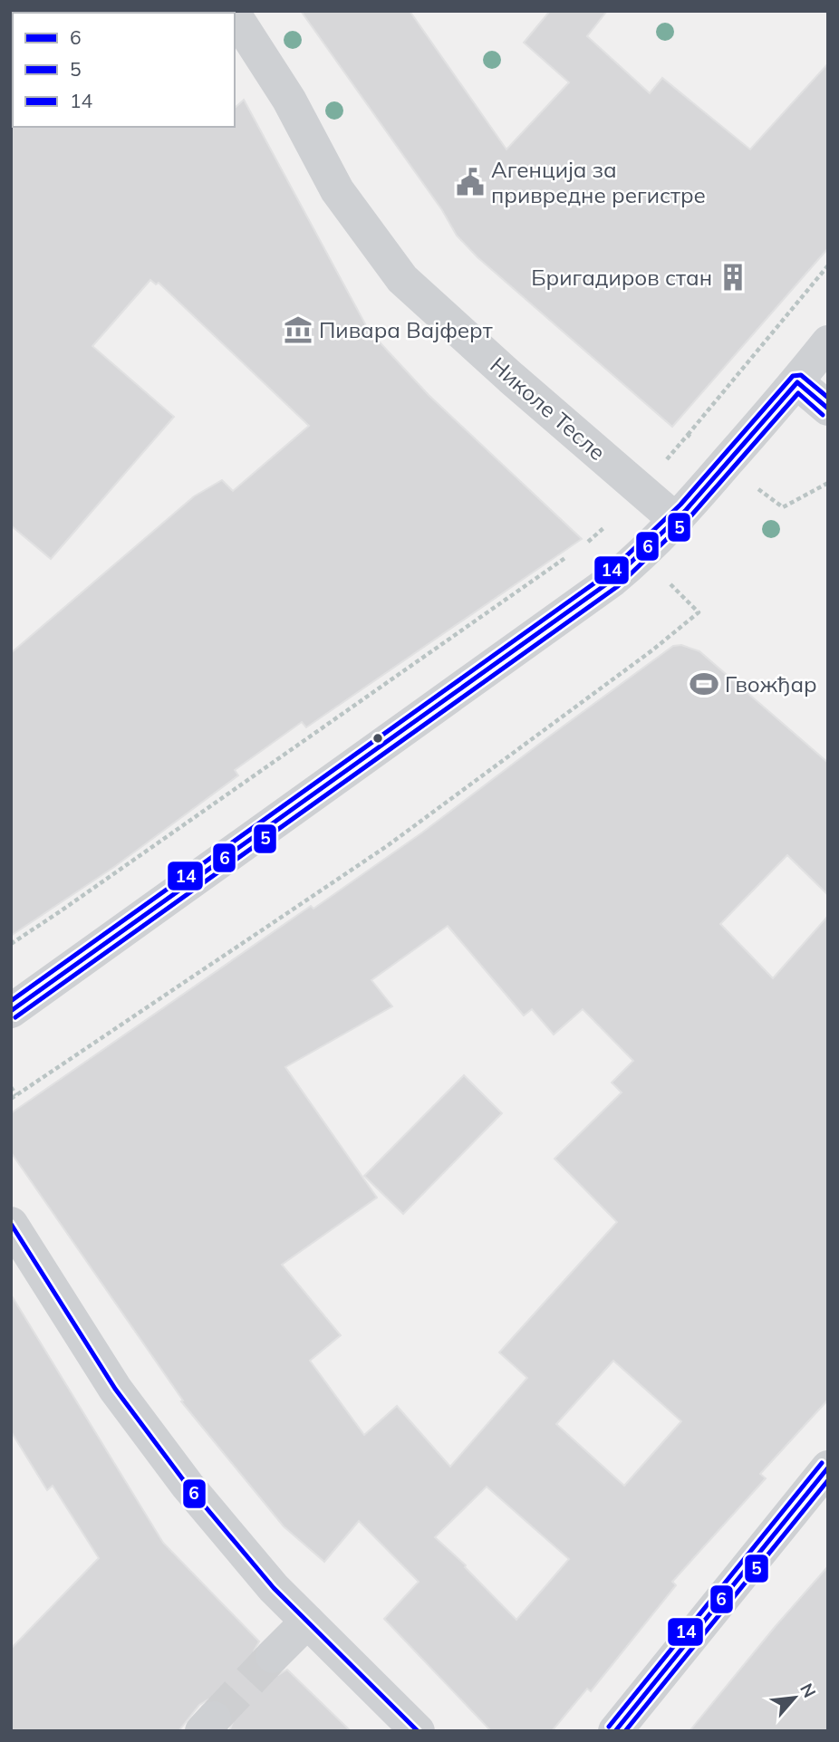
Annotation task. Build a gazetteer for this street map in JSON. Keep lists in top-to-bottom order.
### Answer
{
  "streets": {
    "street": ["Николе Тесле"]
  },
  "places": {
    "public building": ["Агенција за привредне регистре"],
    "building": ["Бригадиров стан"],
    "museum": ["Пивара Вајферт"],
    "sports": ["Гвожђар"]
  },
  "lines": ["transit line 14", "transit line 6", "transit line 5"],
  "legend": ["6", "5", "14"],
  "north": "top right"
}
